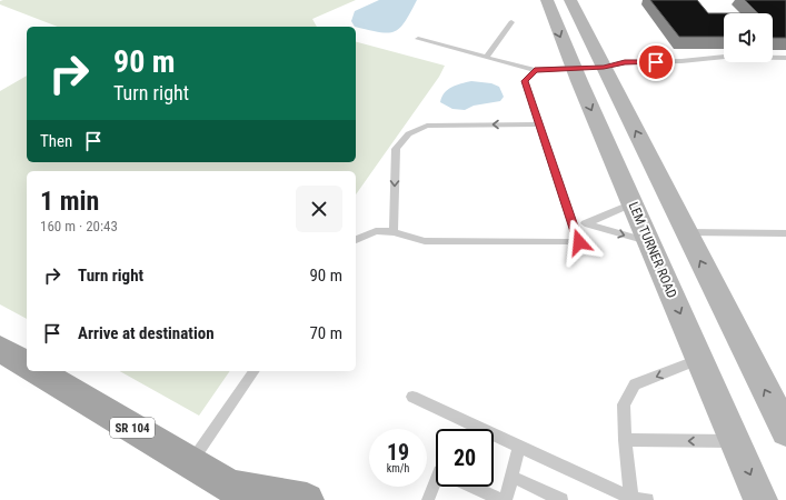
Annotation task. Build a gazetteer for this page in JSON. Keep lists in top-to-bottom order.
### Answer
{
  "streets": {
    "main road": ["LEM TURNER ROAD", "SR 104"]
  },
  "page": {
    "turn": ["90 m", "Turn right"],
    "then": "Then",
    "heading": ["1 min", "160 m · 20:43"],
    "list": [
      {
        "name": "Turn right",
        "value": "90 m"
      },
      {
        "name": "Arrive at destination",
        "value": "70 m"
      }
    ],
    "speed": "19 km/h",
    "limit": "20"
  }
}
